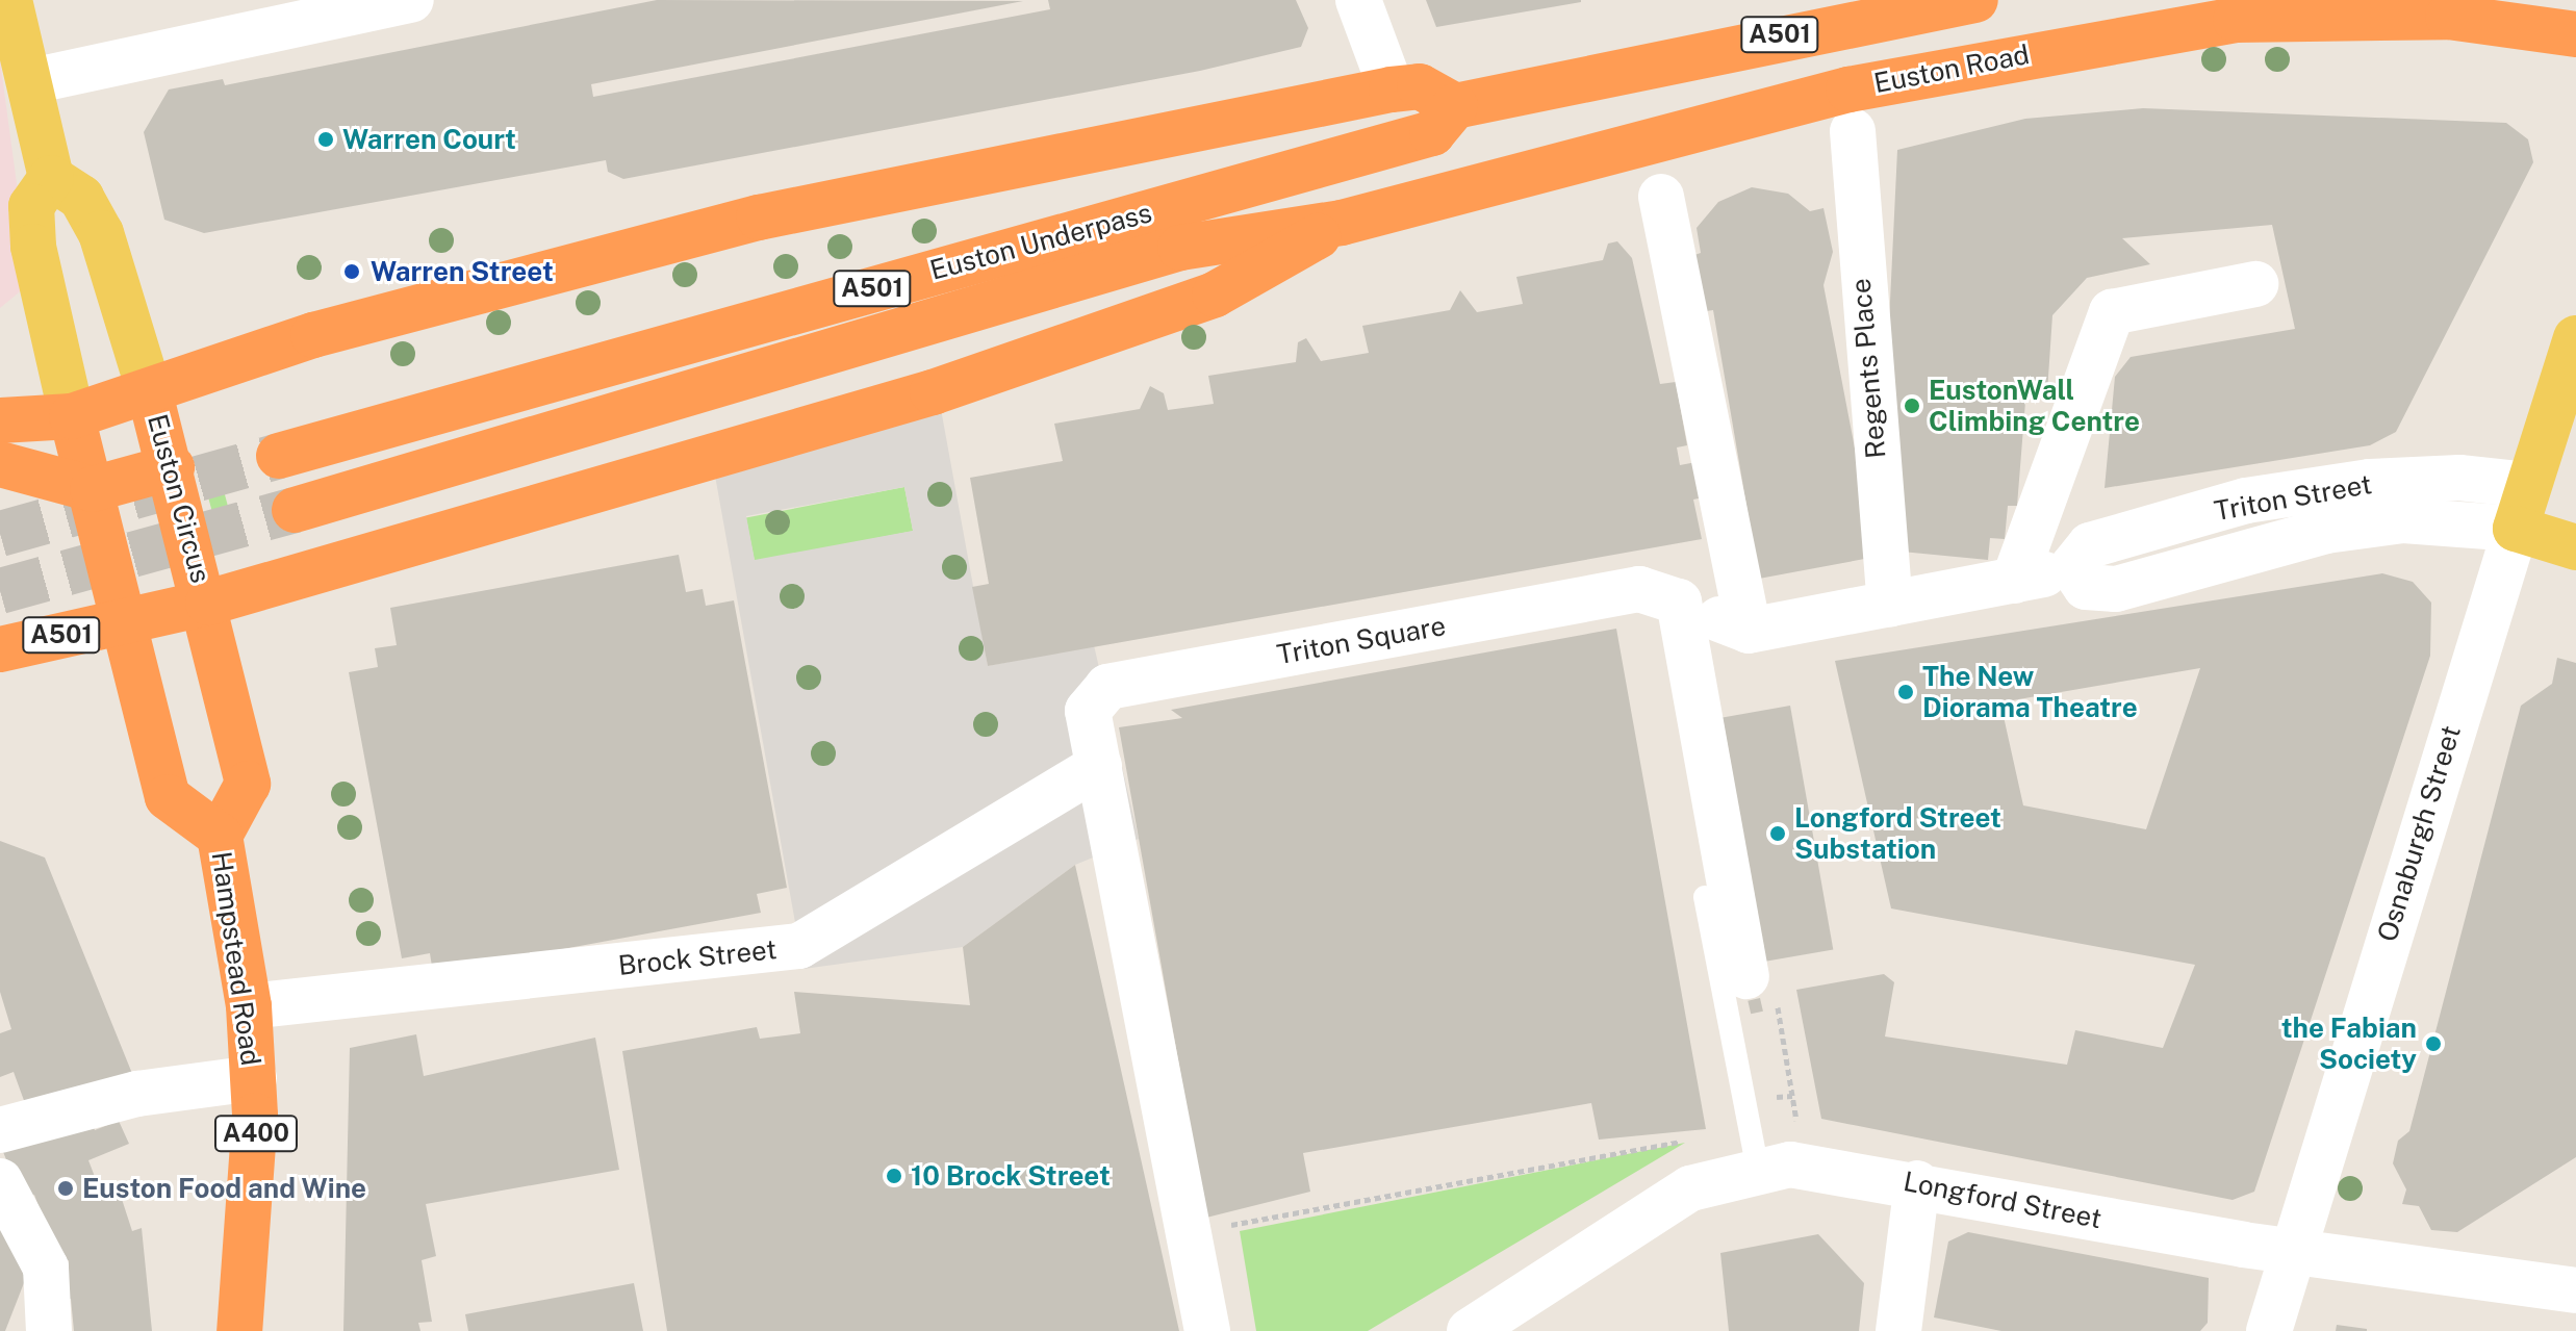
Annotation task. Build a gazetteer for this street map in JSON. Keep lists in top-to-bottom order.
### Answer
{
  "streets": {
    "highway": [
      "A501",
      "Euston Road",
      "Euston Underpass",
      "Euston Circus",
      "Hampstead Road",
      "A400"
    ],
    "main road": ["Osnaburgh Street"],
    "street": [
      "Regents Place",
      "Triton Street",
      "Triton Square",
      "Brock Street",
      "Longford Street"
    ]
  },
  "crossings": [
    ["A501", "Euston Road"],
    ["A501", "Euston Underpass"],
    ["A501", "Euston Circus"],
    ["A501", "Hampstead Road"],
    ["Euston Road", "Euston Underpass"],
    ["Regents Place", "Triton Street"],
    ["Triton Street", "Osnaburgh Street"],
    ["Euston Circus", "Hampstead Road"],
    ["Triton Square", "Brock Street"],
    ["Osnaburgh Street", "Longford Street"],
    ["Brock Street", "Hampstead Road"]
  ],
  "places": [
    "Warren Court",
    "Warren Street",
    "EustonWall Climbing Centre",
    "The New Diorama Theatre",
    "Longford Street Substation",
    "the Fabian Society",
    "10 Brock Street",
    "Euston Food and Wine"
  ]
}
